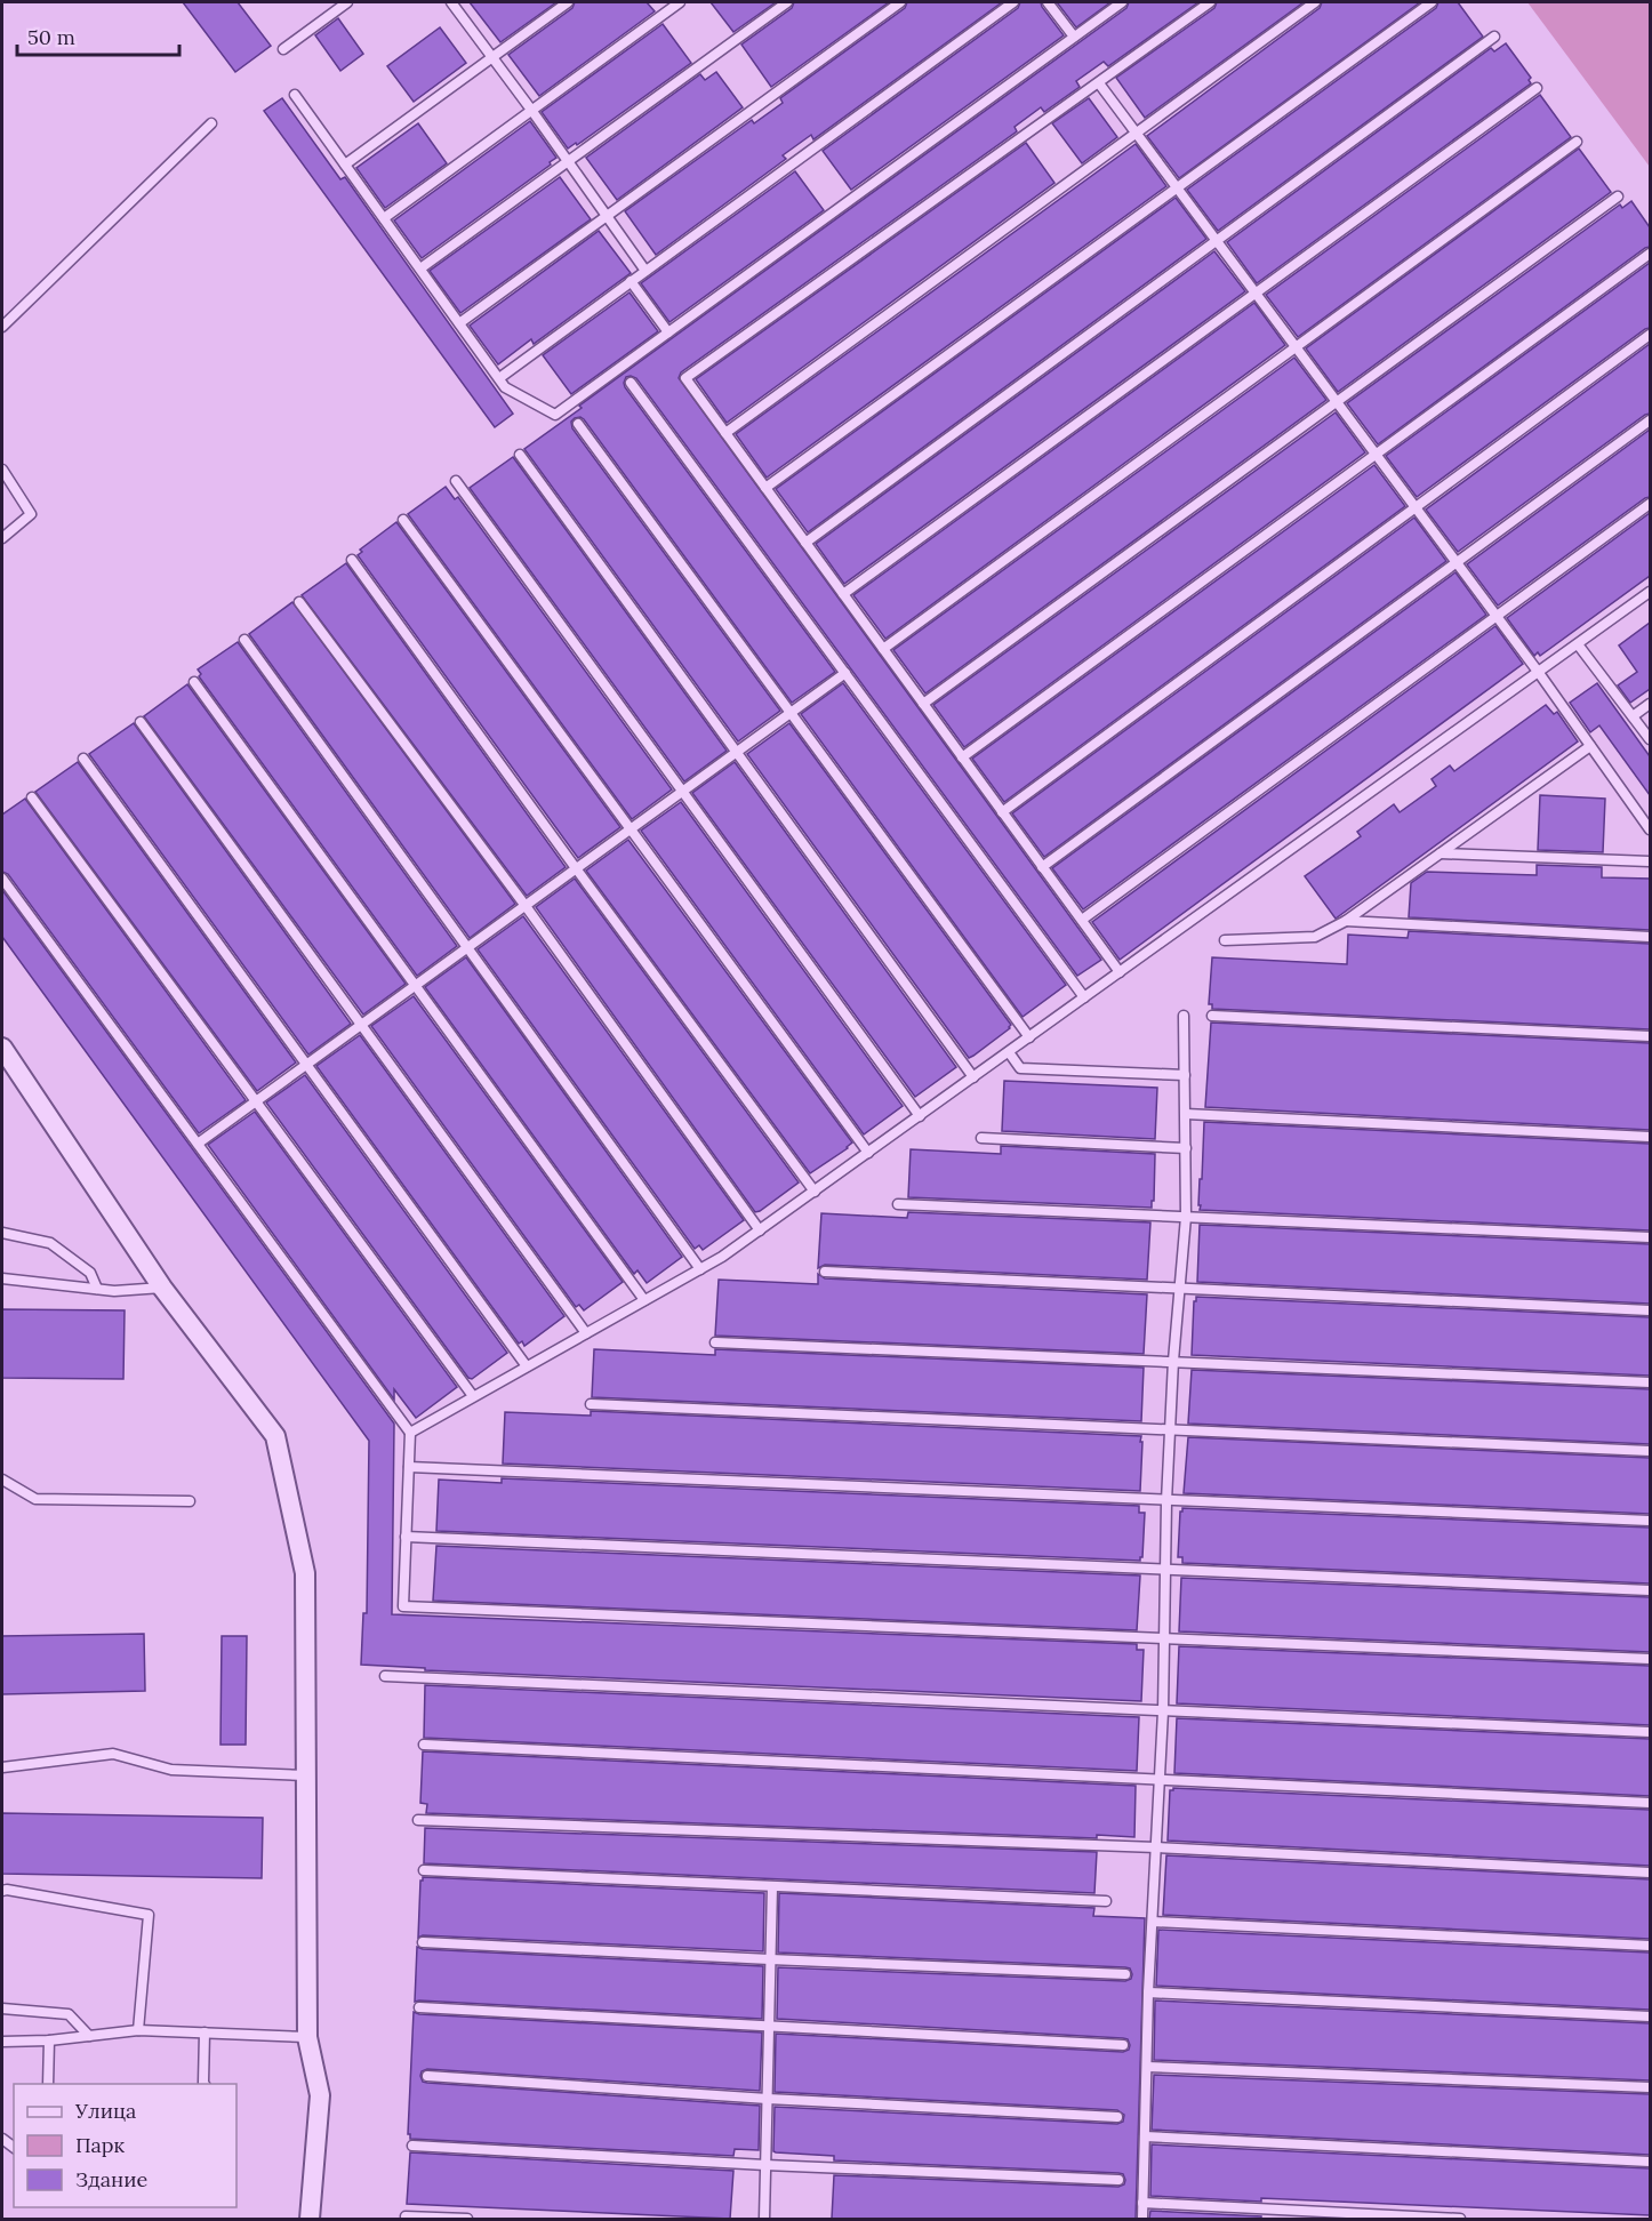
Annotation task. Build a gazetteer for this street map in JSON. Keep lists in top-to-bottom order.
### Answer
{
  "legend": ["Улица", "Парк", "Здание"],
  "scale_bar": "50 m"
}
